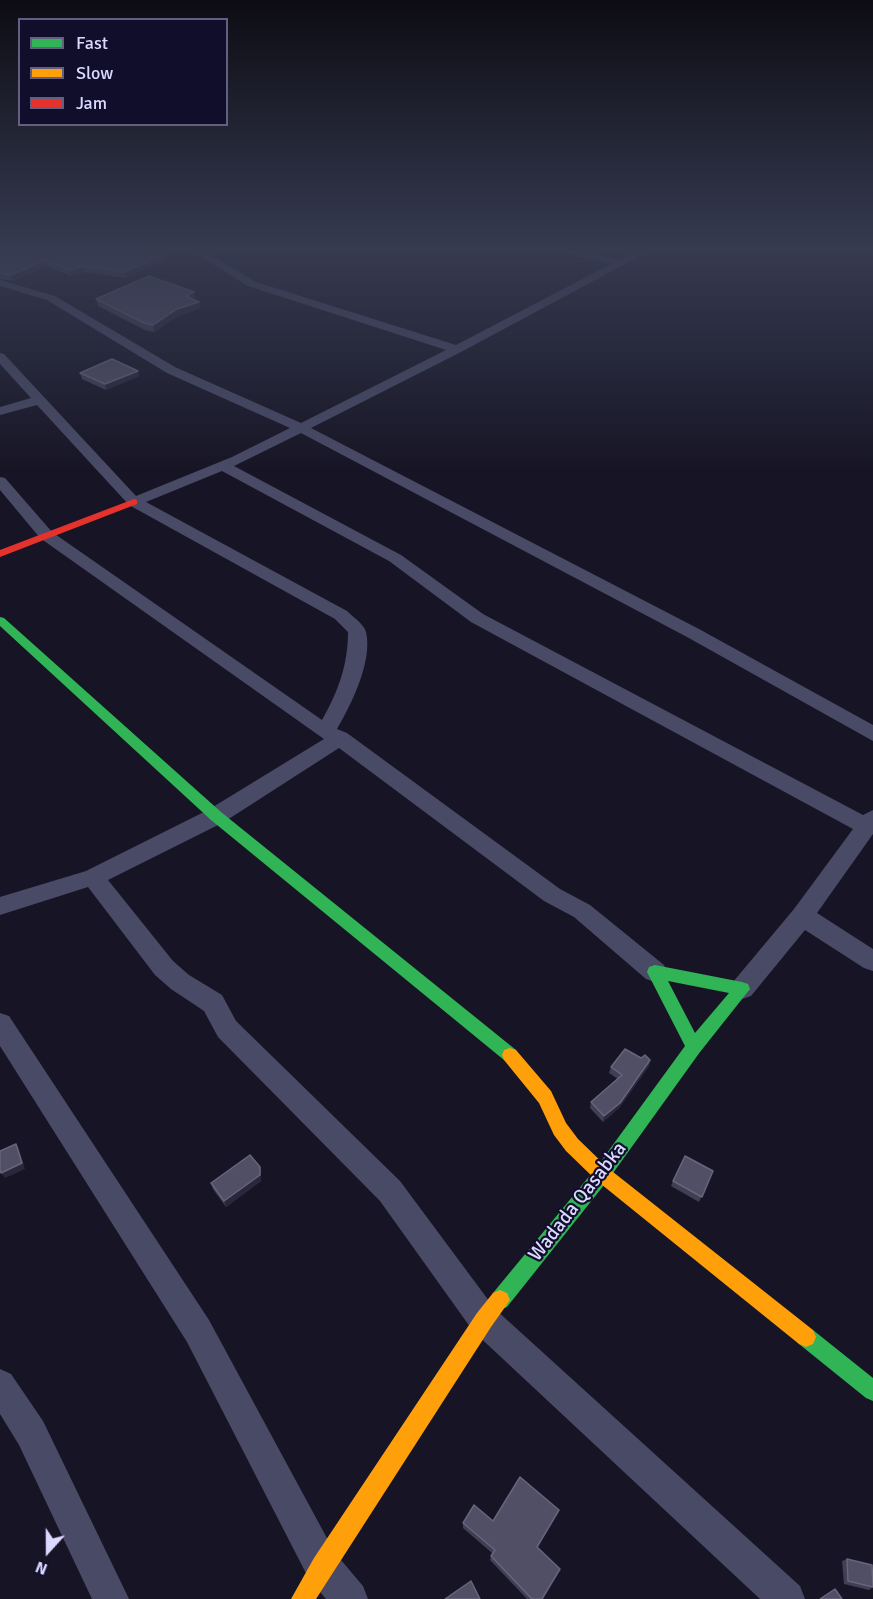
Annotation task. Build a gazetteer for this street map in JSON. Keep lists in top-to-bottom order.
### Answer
{
  "streets": {
    "street": ["Wadada Qasabka"]
  },
  "legend": ["Fast", "Slow", "Jam"],
  "north": "bottom"
}
